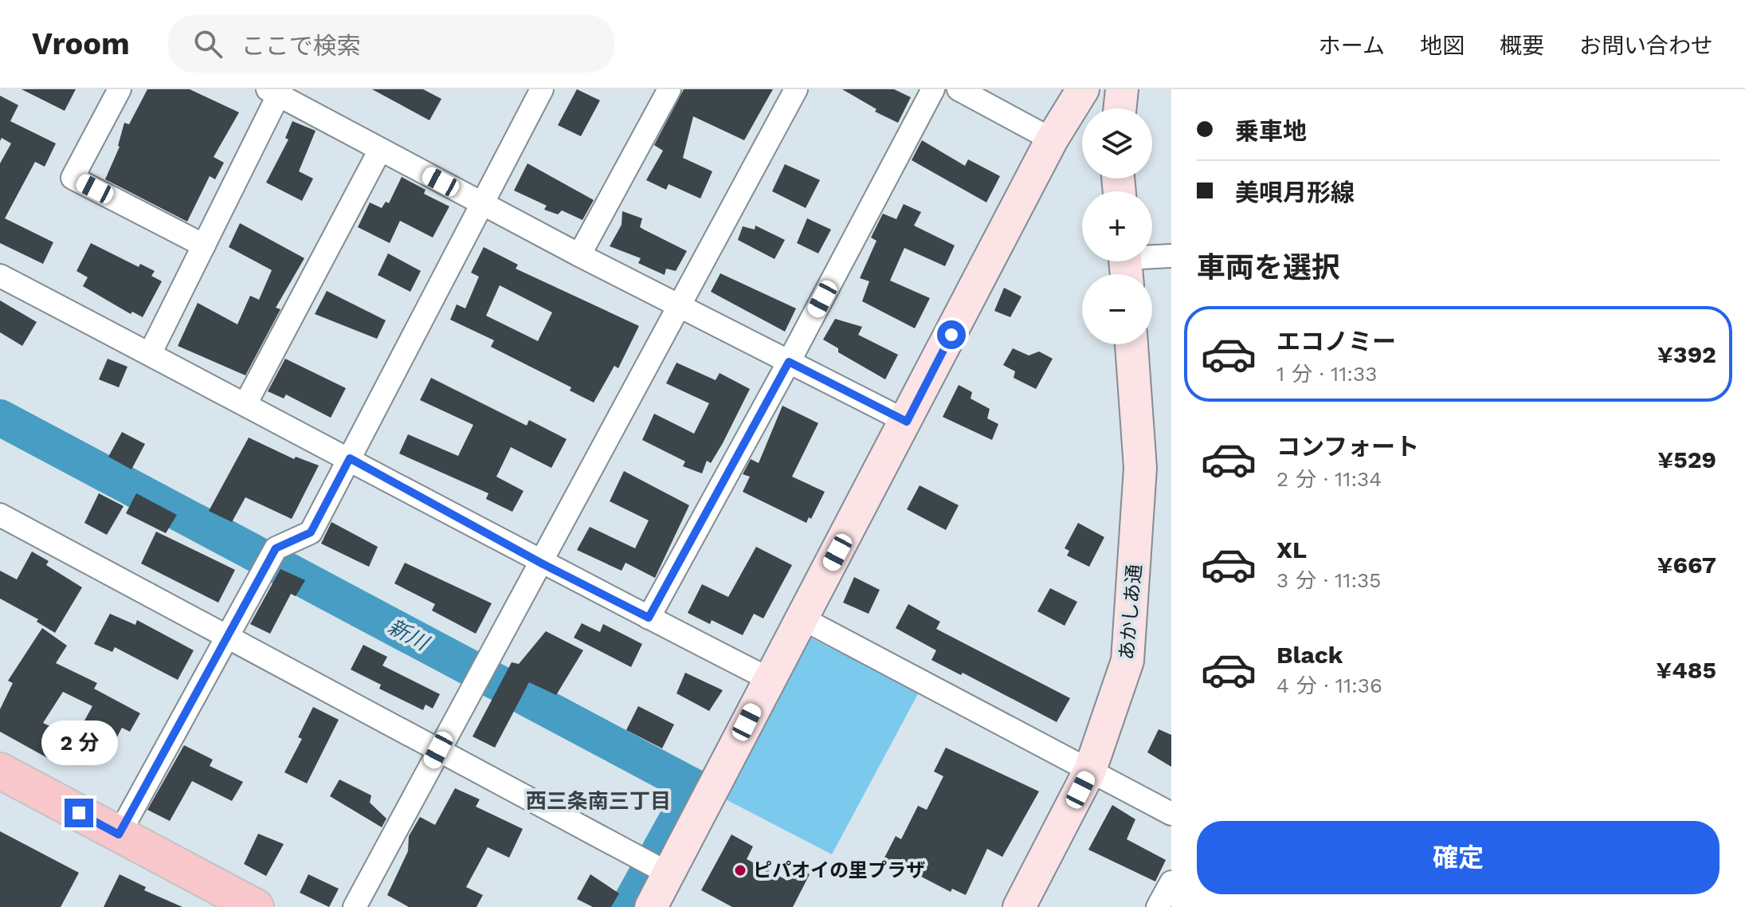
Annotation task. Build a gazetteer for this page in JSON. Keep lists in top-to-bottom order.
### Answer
{
  "streets": {
    "street": ["あかしあ通"]
  },
  "districts": ["西三条南三丁目"],
  "water": ["新川"],
  "places": ["ピパオイの里プラザ"],
  "page": {
    "header": "Vroom",
    "search": "ここで検索",
    "nav": [
      "ホーム",
      "地図",
      "概要",
      "お問い合わせ"
    ],
    "banner": ["乗車地", "美唄月形線"],
    "map_buttons": ["+", "−"],
    "heading": "車両を選択",
    "list": [
      {
        "name": "エコノミー",
        "note": "1 分 · 11:33",
        "value": "¥392"
      },
      {
        "name": "コンフォート",
        "note": "2 分 · 11:34",
        "value": "¥529"
      },
      {
        "name": "XL",
        "note": "3 分 · 11:35",
        "value": "¥667"
      },
      {
        "name": "Black",
        "note": "4 分 · 11:36",
        "value": "¥485"
      }
    ],
    "bubble": "2 分",
    "buttons": "確定"
  }
}
